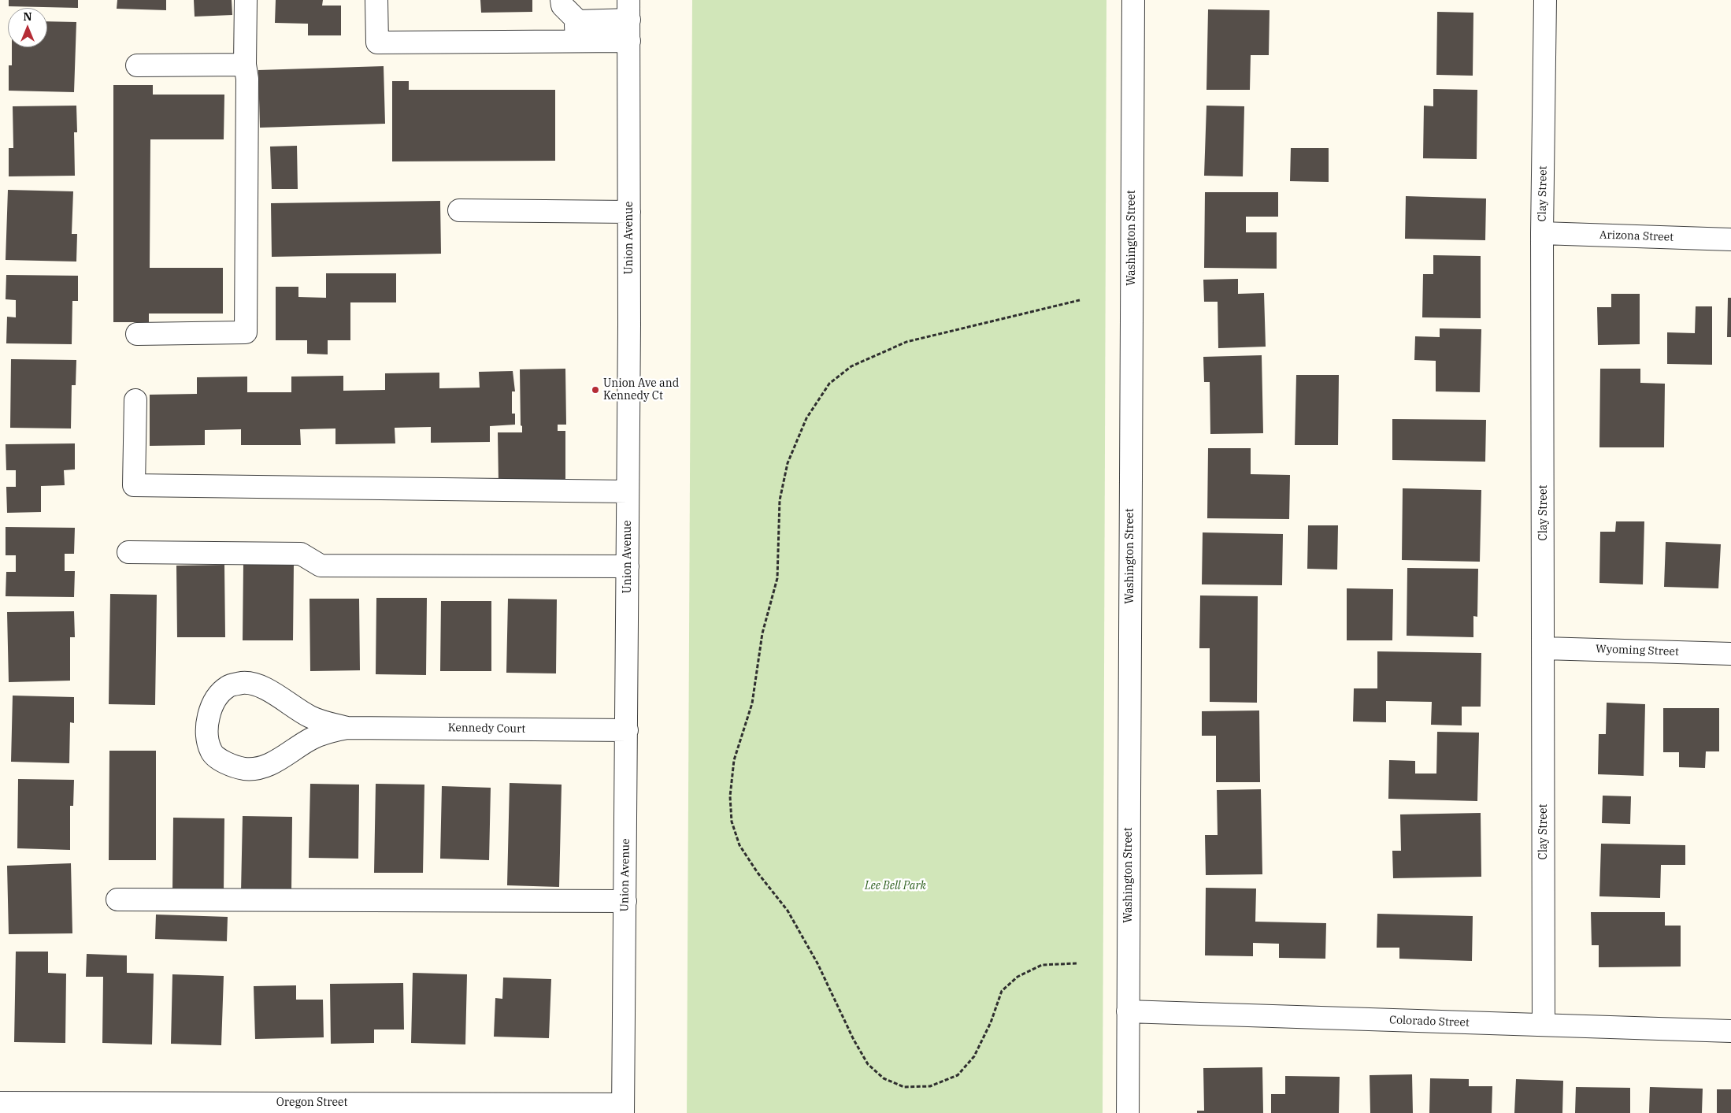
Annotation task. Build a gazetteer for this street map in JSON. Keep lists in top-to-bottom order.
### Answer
{
  "streets": {
    "street": [
      "Clay Street",
      "Arizona Street",
      "Union Avenue",
      "Washington Street",
      "Wyoming Street",
      "Kennedy Court",
      "Colorado Street",
      "Oregon Street"
    ]
  },
  "crossings": [
    ["Clay Street", "Arizona Street"],
    ["Clay Street", "Wyoming Street"],
    ["Clay Street", "Colorado Street"],
    ["Union Avenue", "Kennedy Court"],
    ["Union Avenue", "Oregon Street"],
    ["Washington Street", "Colorado Street"]
  ],
  "parks": ["Lee Bell Park"],
  "places": ["Union Ave and Kennedy Ct"],
  "north": "top"
}
